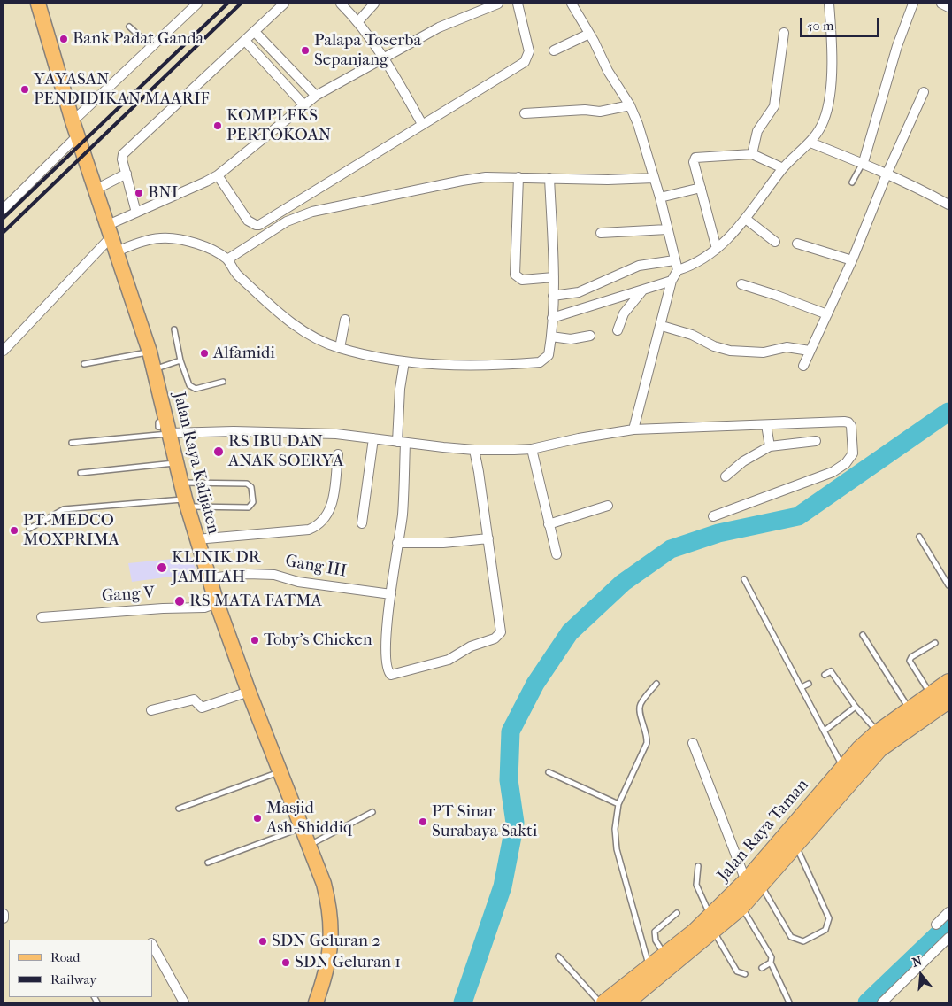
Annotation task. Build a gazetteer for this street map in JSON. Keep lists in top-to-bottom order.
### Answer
{
  "streets": {
    "highway": ["Jalan Raya Taman"],
    "main road": ["Jalan Raya Kalijaten"],
    "street": ["Gang III", "Gang V"]
  },
  "crossings": [
    ["Jalan Raya Kalijaten", "Gang III"],
    ["Jalan Raya Kalijaten", "Gang V"]
  ],
  "places": [
    "Bank Padat Ganda",
    "Palapa Toserba Sepanjang",
    "YAYASAN PENDIDIKAN MAARIF",
    "KOMPLEKS PERTOKOAN",
    "BNI",
    "Alfamidi",
    "RS IBU DAN ANAK SOERYA",
    "PT. MEDCO MOXPRIMA",
    "KLINIK DR JAMILAH",
    "RS MATA FATMA",
    "Toby's Chicken",
    "Masjid Ash-Shiddiq",
    "PT Sinar Surabaya Sakti",
    "SDN Geluran 2",
    "SDN Geluran 1"
  ],
  "legend": ["Road", "Railway"],
  "scale_bar": "50 m",
  "north": "top"
}
